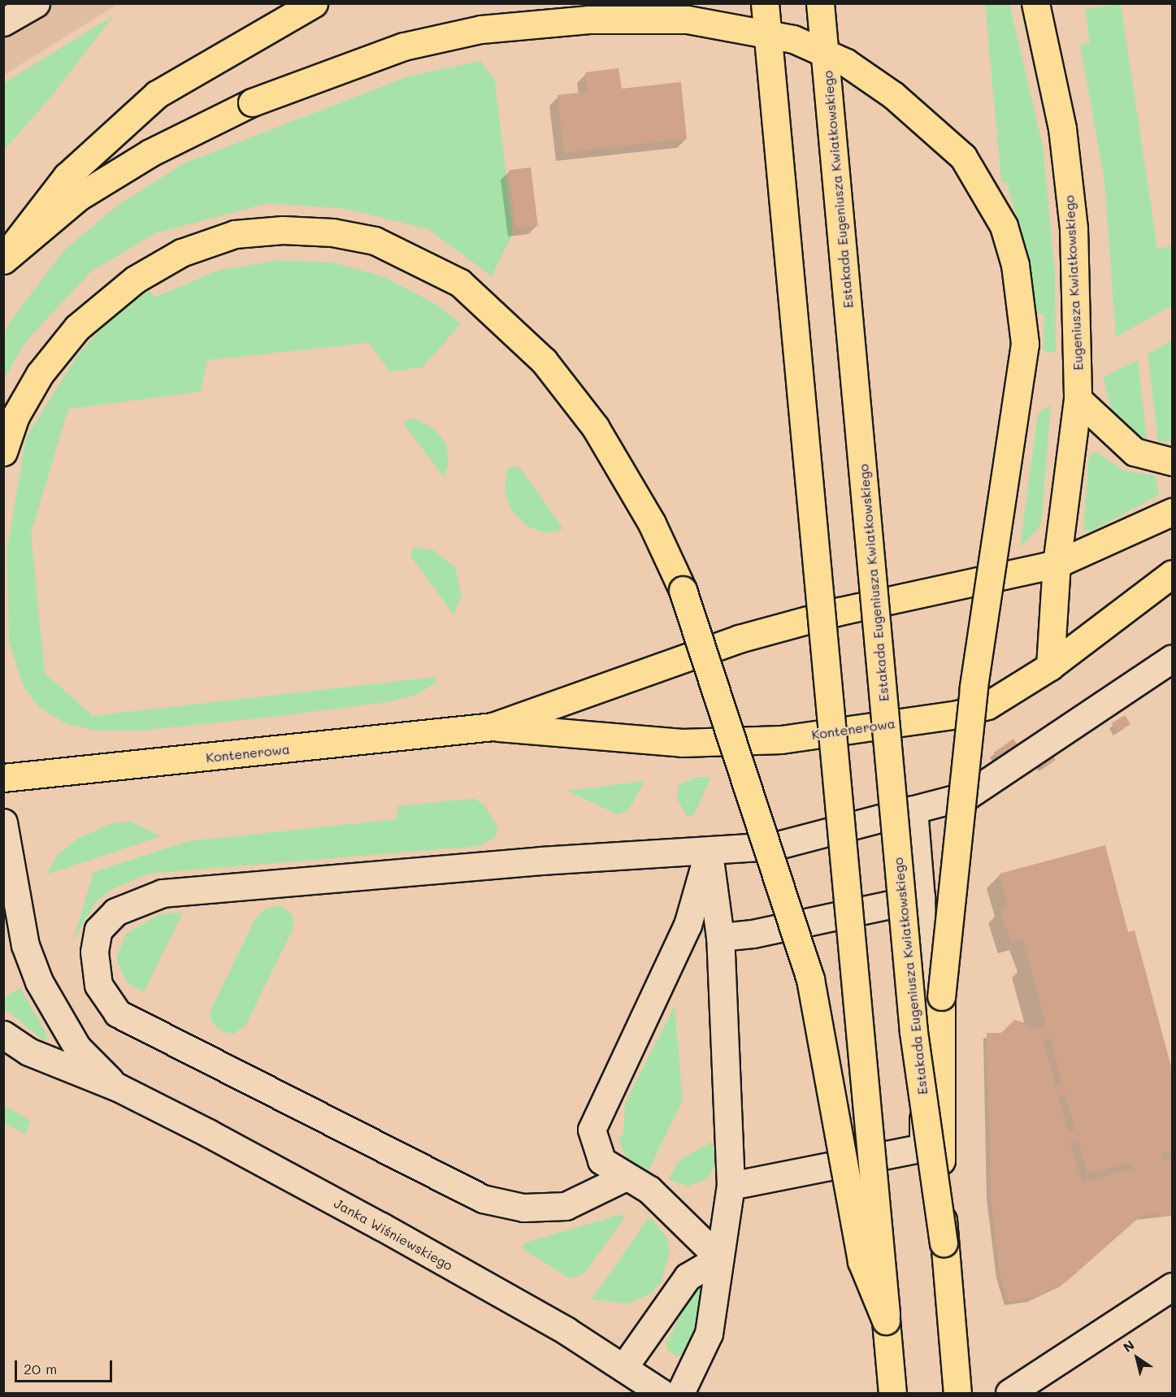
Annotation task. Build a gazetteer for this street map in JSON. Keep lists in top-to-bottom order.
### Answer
{
  "streets": {
    "main road": ["Estakada Eugeniusza Kwiatkowskiego", "Eugeniusza Kwiatkowskiego", "Kontenerowa"],
    "street": ["Janka Wiśniewskiego"]
  },
  "crossings": [
    ["Eugeniusza Kwiatkowskiego", "Kontenerowa"]
  ],
  "scale_bar": "20 m",
  "north": "top left"
}
